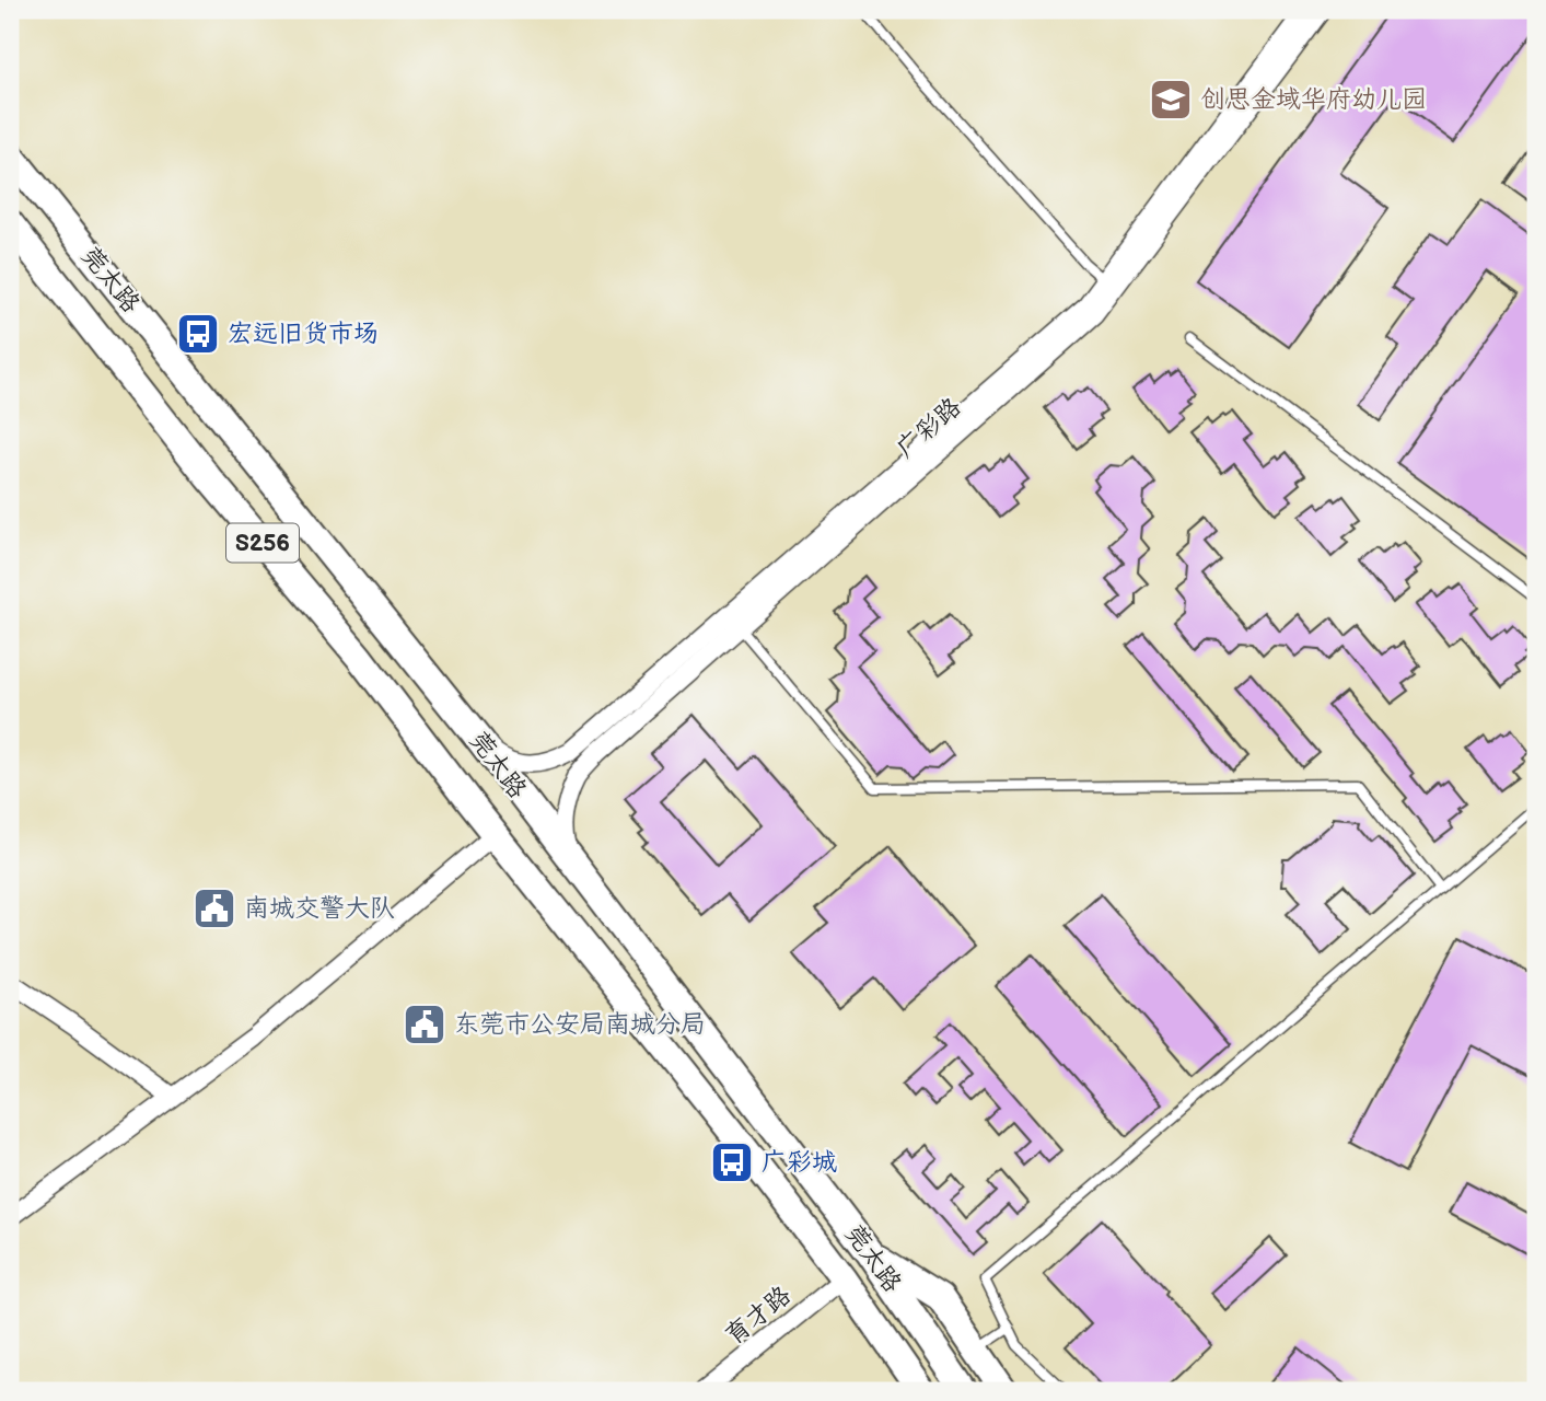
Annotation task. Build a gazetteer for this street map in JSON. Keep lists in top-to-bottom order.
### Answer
{
  "streets": {
    "main road": ["莞太路", "S256"],
    "street": ["广彩路", "育才路"]
  },
  "crossings": [
    ["莞太路", "广彩路"],
    ["莞太路", "育才路"]
  ],
  "places": {
    "school or university": ["创思金域华府幼儿园"],
    "bus stop": ["宏远旧货市场", "广彩城"],
    "public building": ["南城交警大队", "东莞市公安局南城分局"]
  }
}
